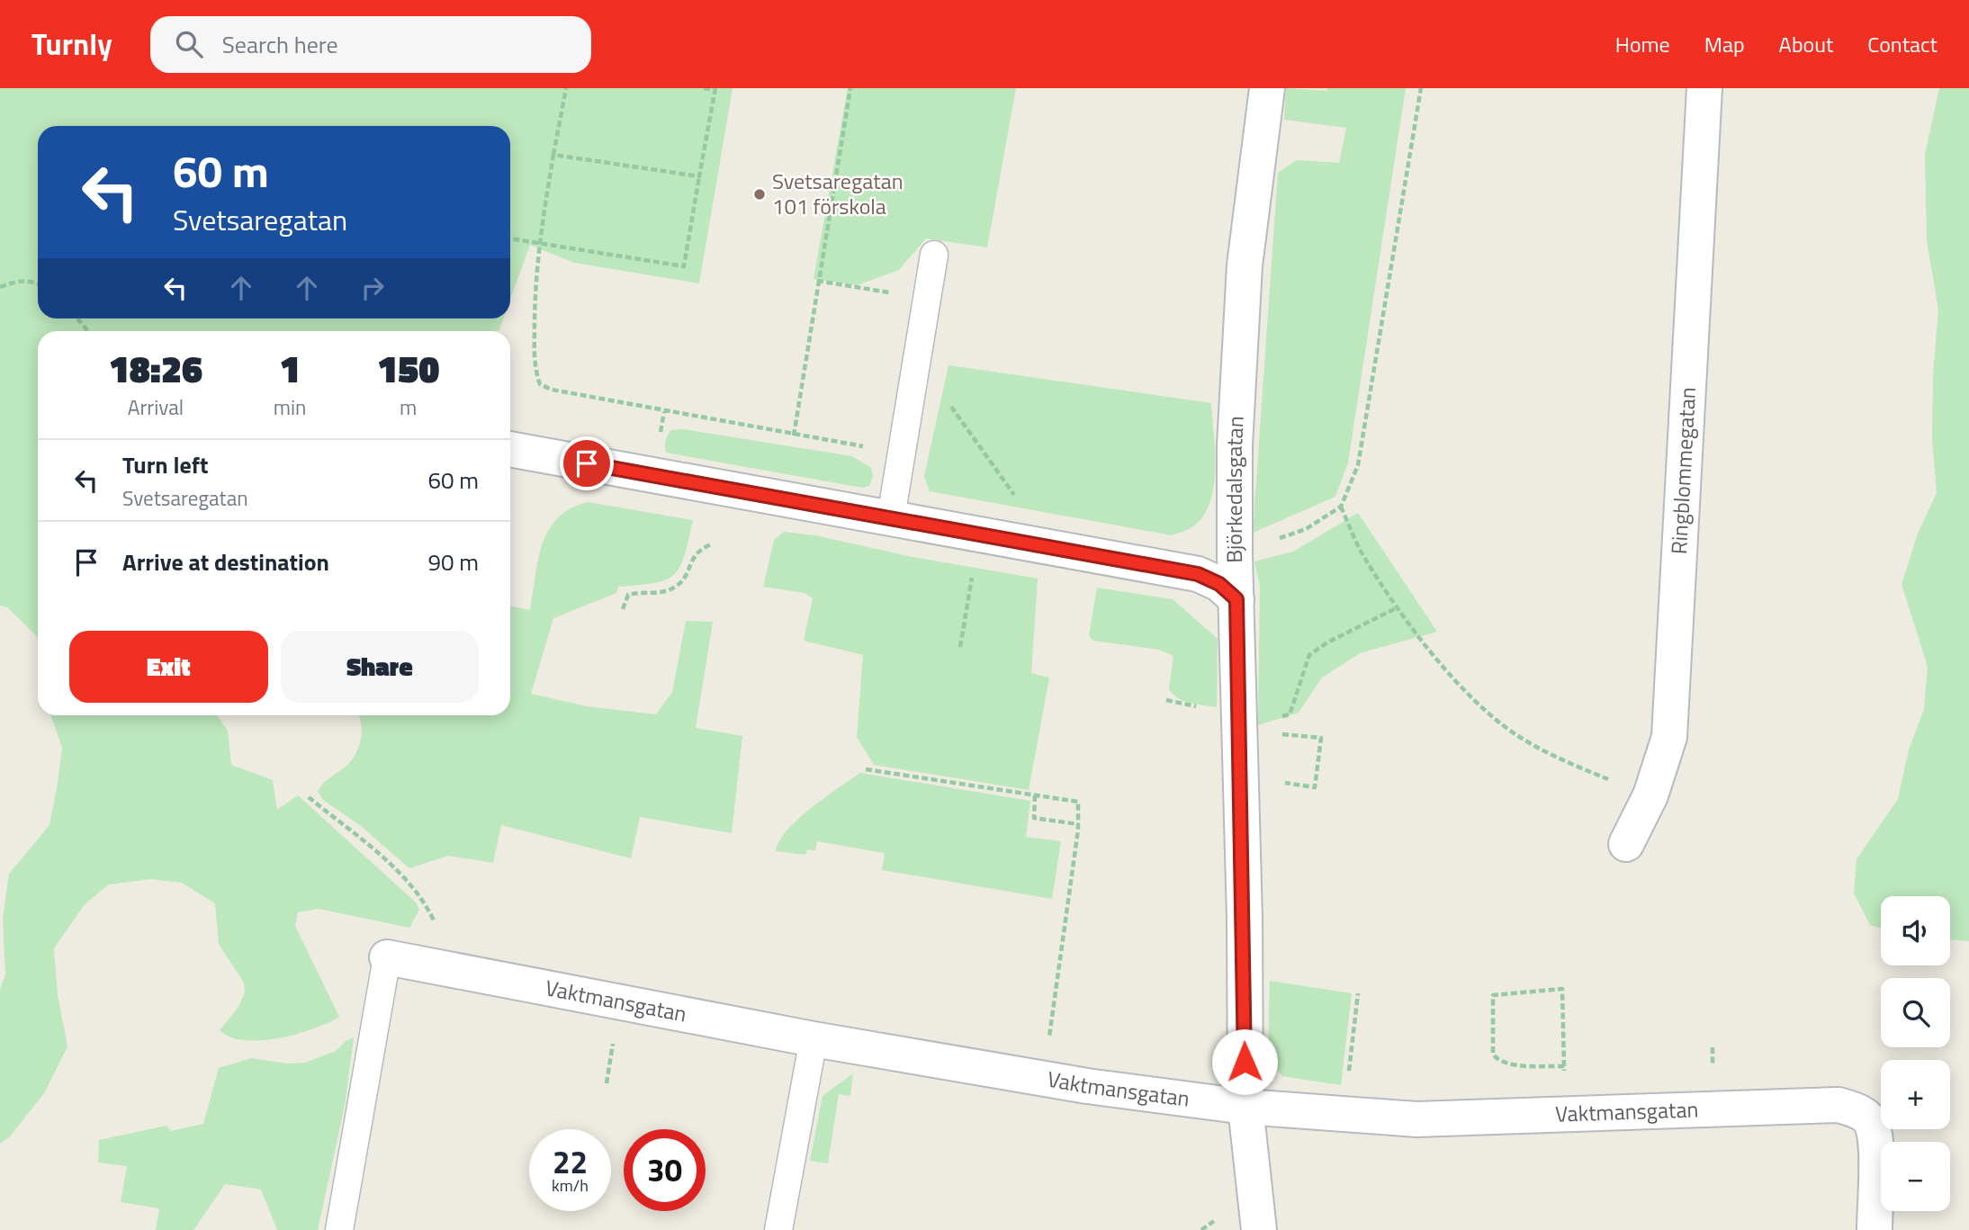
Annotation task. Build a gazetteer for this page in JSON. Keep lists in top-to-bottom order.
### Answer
{
  "streets": {
    "street": ["Ringblommegatan", "Björkedalsgatan", "Vaktmansgatan"]
  },
  "crossings": [
    ["Björkedalsgatan", "Vaktmansgatan"]
  ],
  "places": ["Svetsaregatan 101 förskola"],
  "page": {
    "header": "Turnly",
    "search": "Search here",
    "nav": [
      "Home",
      "Map",
      "About",
      "Contact"
    ],
    "turn": ["60 m", "Svetsaregatan"],
    "eta": [
      "18:26",
      "Arrival",
      "1",
      "min",
      "150",
      "m"
    ],
    "list": [
      {
        "name": "Turn left",
        "note": "Svetsaregatan",
        "value": "60 m"
      },
      {
        "name": "Arrive at destination",
        "value": "90 m"
      }
    ],
    "buttons": ["Exit", "Share"],
    "map_buttons": ["+", "−"],
    "speed": "22 km/h",
    "limit": "30"
  }
}
